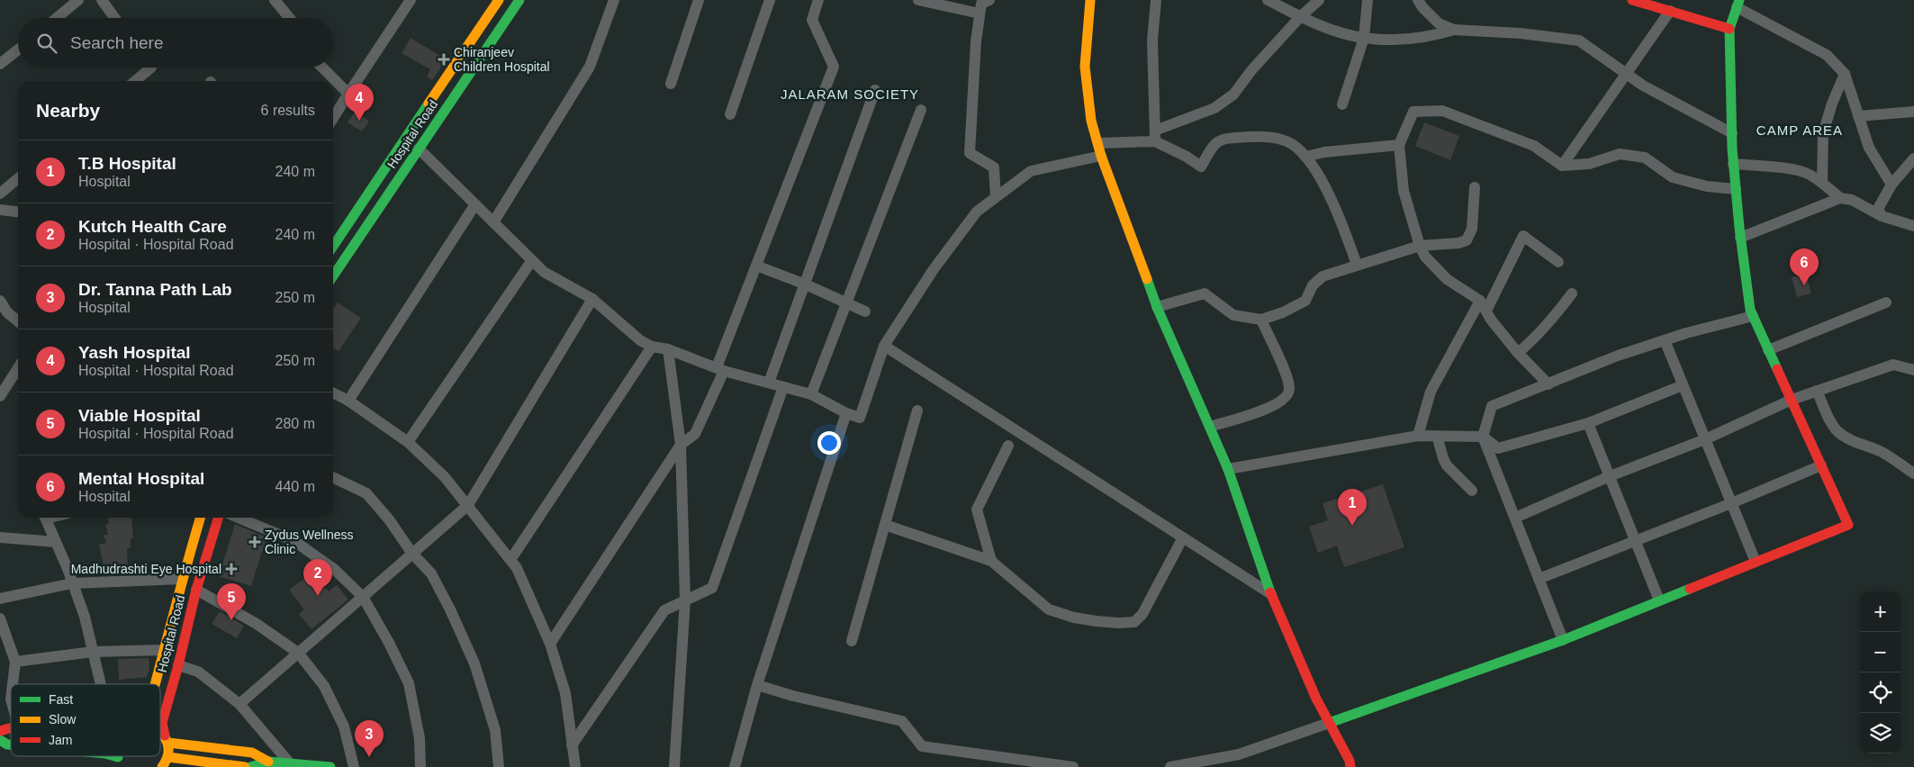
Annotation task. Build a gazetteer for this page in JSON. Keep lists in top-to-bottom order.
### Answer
{
  "streets": {
    "street": ["Hospital Road"]
  },
  "districts": ["JALARAM SOCIETY", "CAMP AREA"],
  "places": {
    "health": ["Chiranjeev Children Hospital", "Zydus Wellness Clinic", "Madhudrashti Eye Hospital"]
  },
  "legend": ["Fast", "Slow", "Jam"],
  "page": {
    "search": "Search here",
    "heading": ["Nearby", "6 results"],
    "pins": [
      "4",
      "6",
      "1",
      "2",
      "5",
      "3"
    ],
    "list": [
      {
        "mark": "1",
        "name": "T.B Hospital",
        "note": "Hospital",
        "value": "240 m"
      },
      {
        "mark": "2",
        "name": "Kutch Health Care",
        "note": "Hospital · Hospital Road",
        "value": "240 m"
      },
      {
        "mark": "3",
        "name": "Dr. Tanna Path Lab",
        "note": "Hospital",
        "value": "250 m"
      },
      {
        "mark": "4",
        "name": "Yash Hospital",
        "note": "Hospital · Hospital Road",
        "value": "250 m"
      },
      {
        "mark": "5",
        "name": "Viable Hospital",
        "note": "Hospital · Hospital Road",
        "value": "280 m"
      },
      {
        "mark": "6",
        "name": "Mental Hospital",
        "note": "Hospital",
        "value": "440 m"
      }
    ],
    "map_buttons": ["+", "−"]
  }
}
